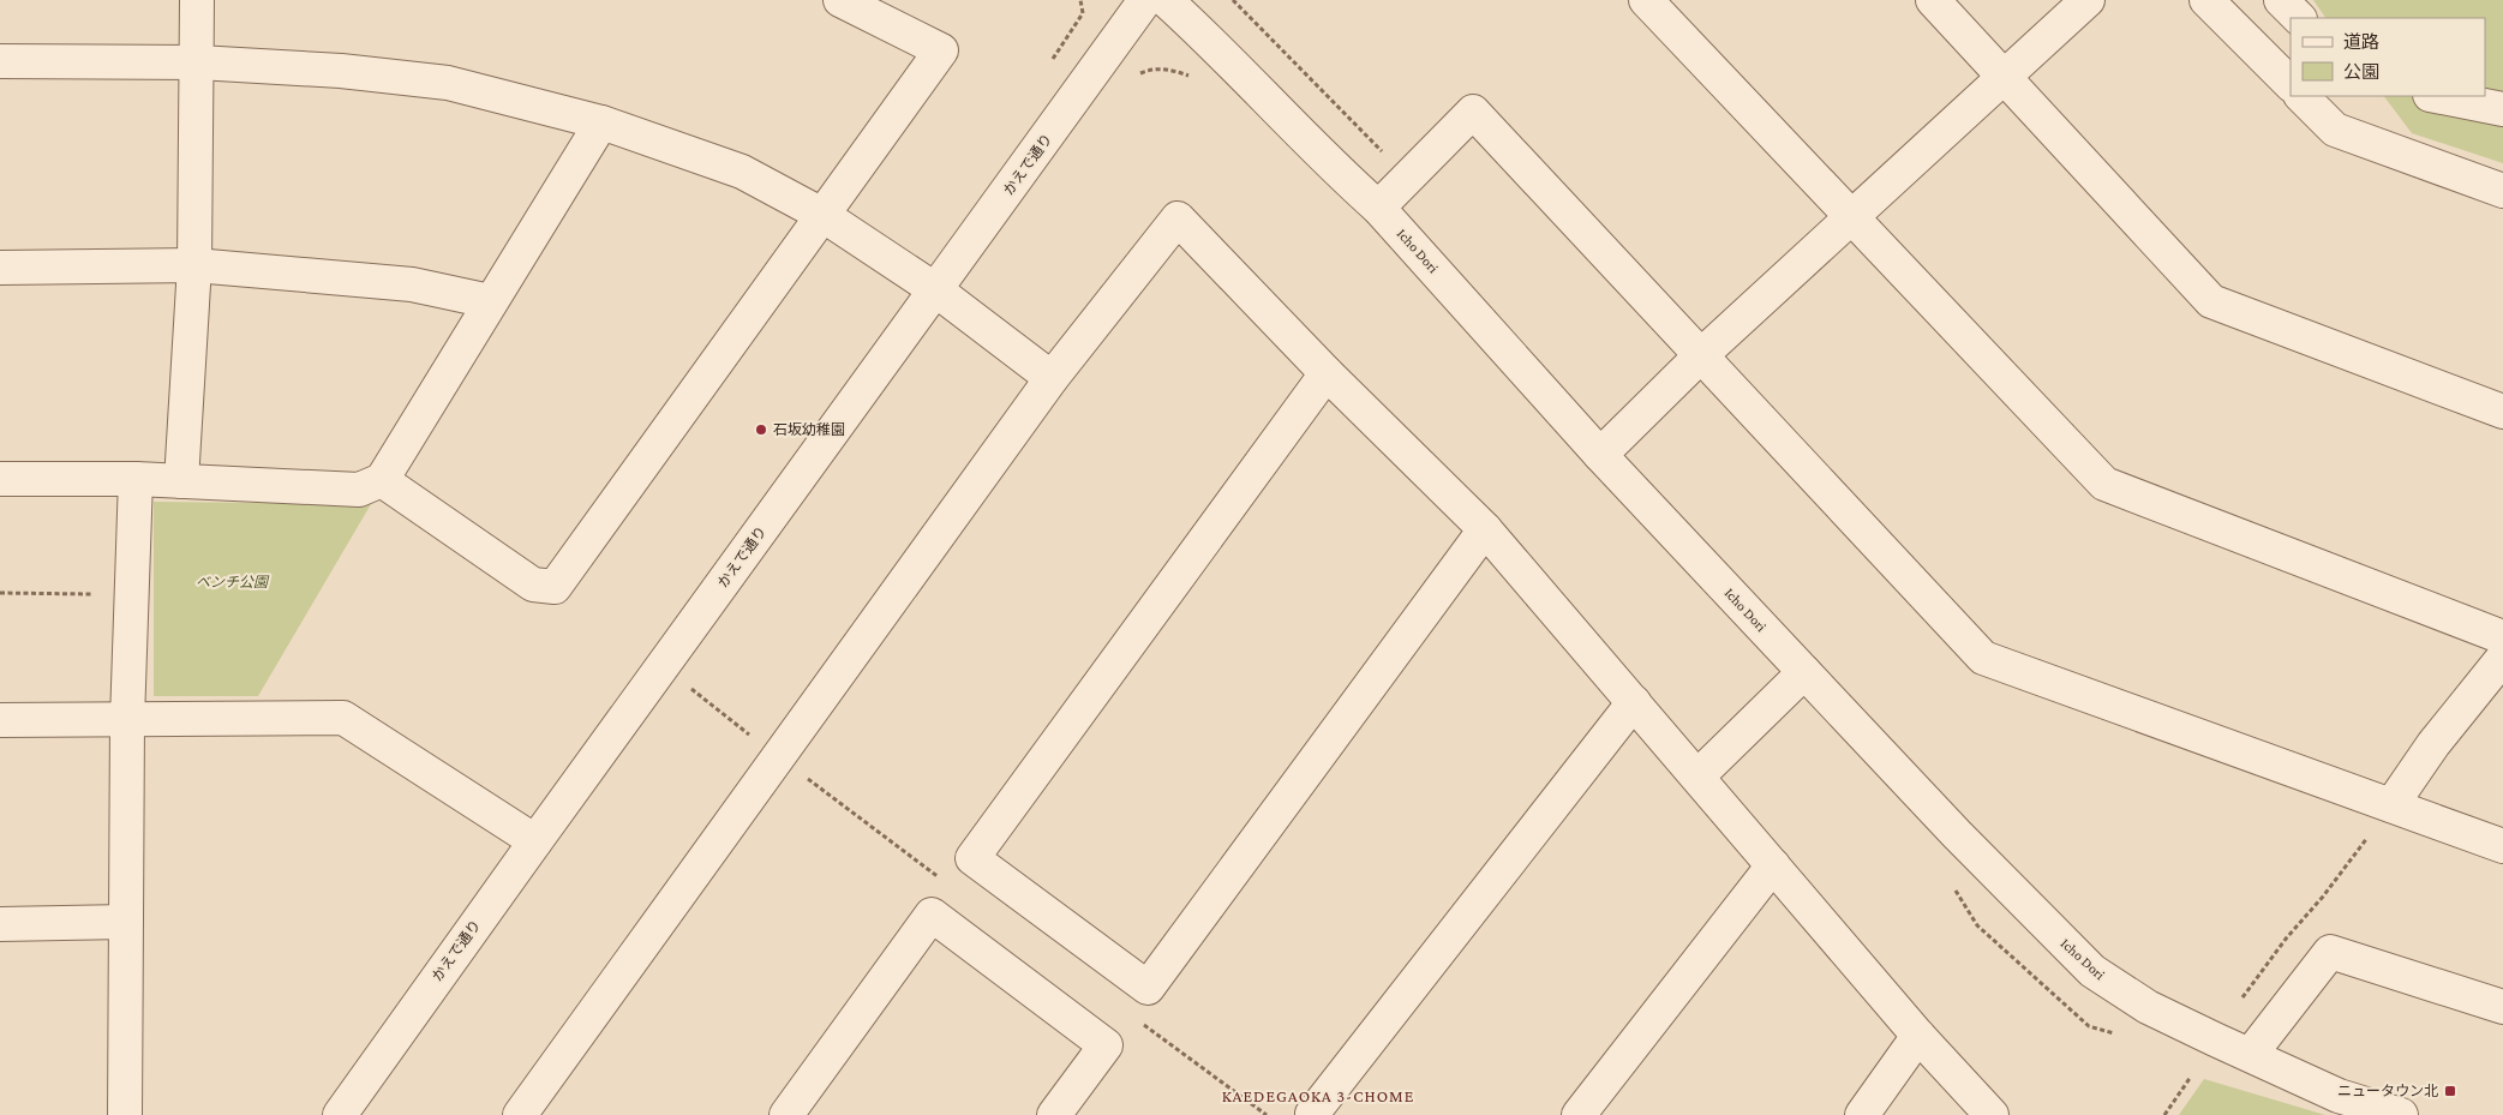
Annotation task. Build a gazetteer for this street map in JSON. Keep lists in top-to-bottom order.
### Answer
{
  "streets": {
    "street": ["かえで通り", "Icho Dori"]
  },
  "districts": ["KAEDEGAOKA 3-CHOME"],
  "parks": ["ベンチ公園"],
  "places": {
    "other": ["石坂幼稚園"],
    "transit": ["ニュータウン北"]
  },
  "legend": ["道路", "公園"]
}
